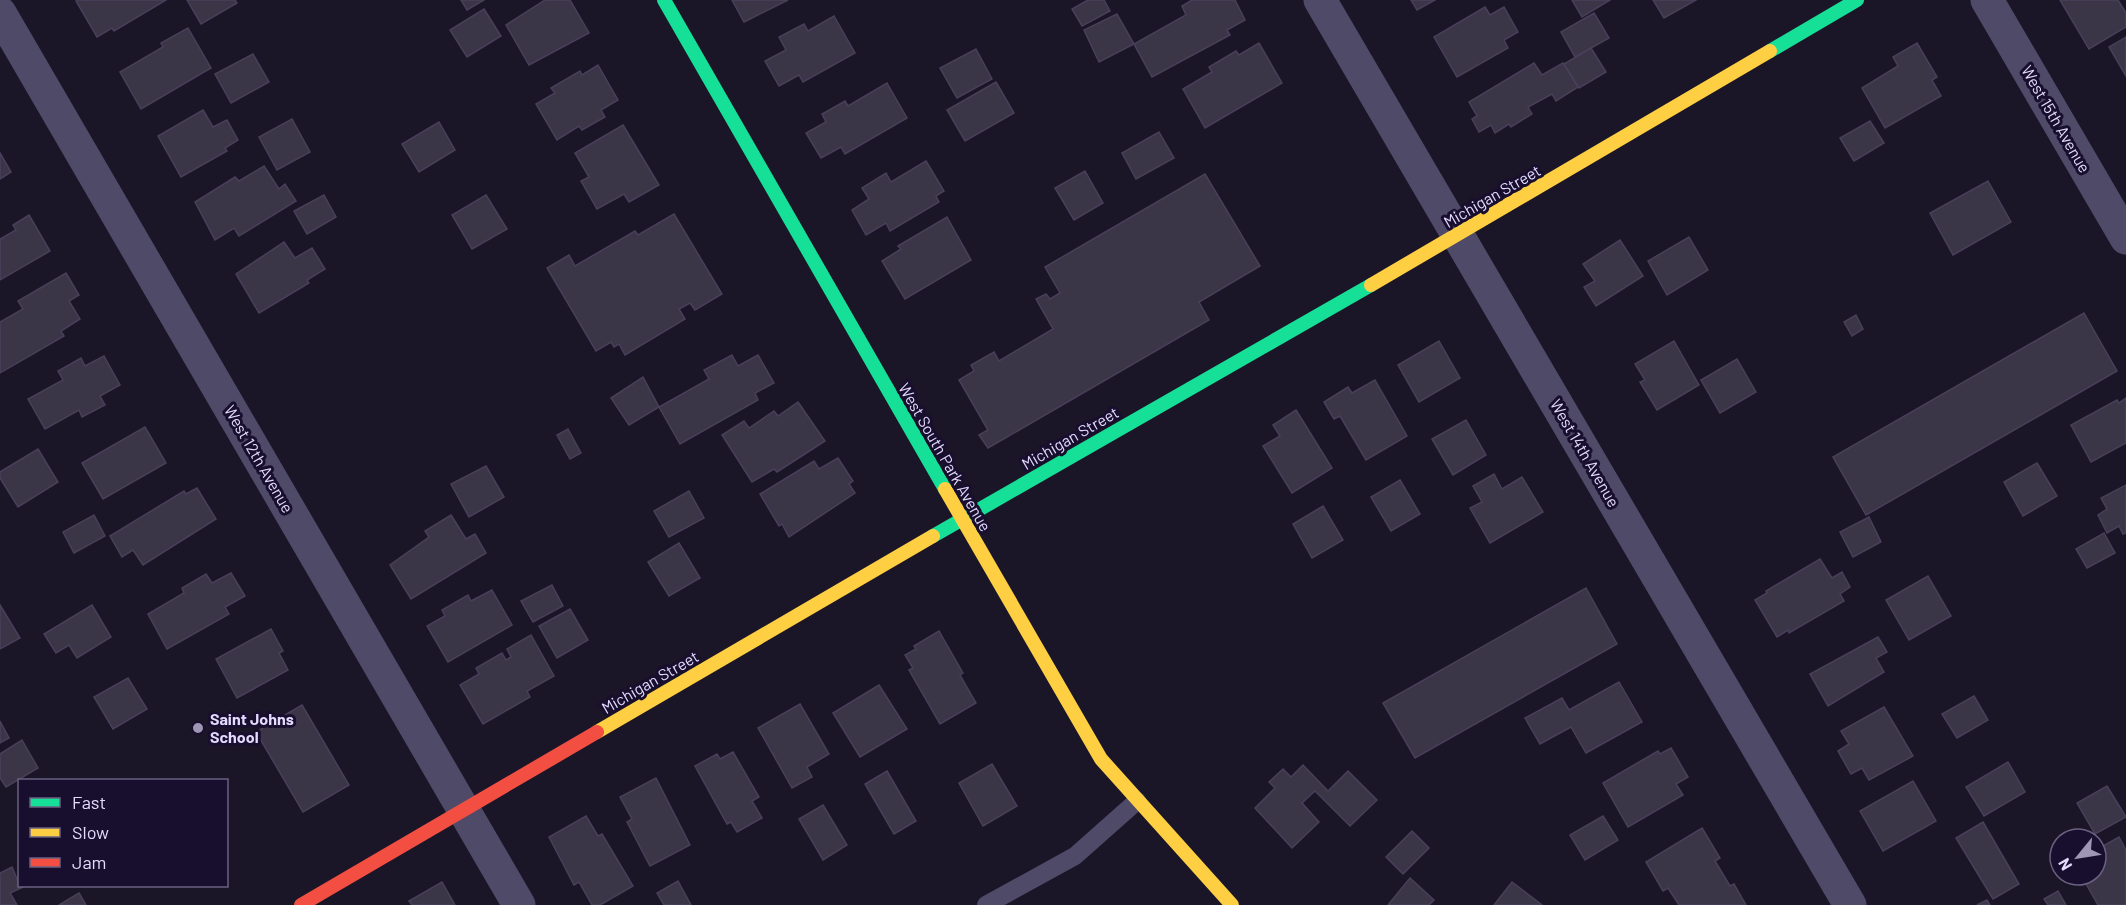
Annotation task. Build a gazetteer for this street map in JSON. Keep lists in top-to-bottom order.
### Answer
{
  "streets": {
    "street": [
      "West 15th Avenue",
      "Michigan Street",
      "West 14th Avenue",
      "West South Park Avenue",
      "West 12th Avenue"
    ]
  },
  "crossings": [
    ["Michigan Street", "West 14th Avenue"],
    ["Michigan Street", "West South Park Avenue"],
    ["Michigan Street", "West 12th Avenue"]
  ],
  "places": ["Saint Johns School"],
  "legend": ["Fast", "Slow", "Jam"],
  "north": "bottom left"
}
